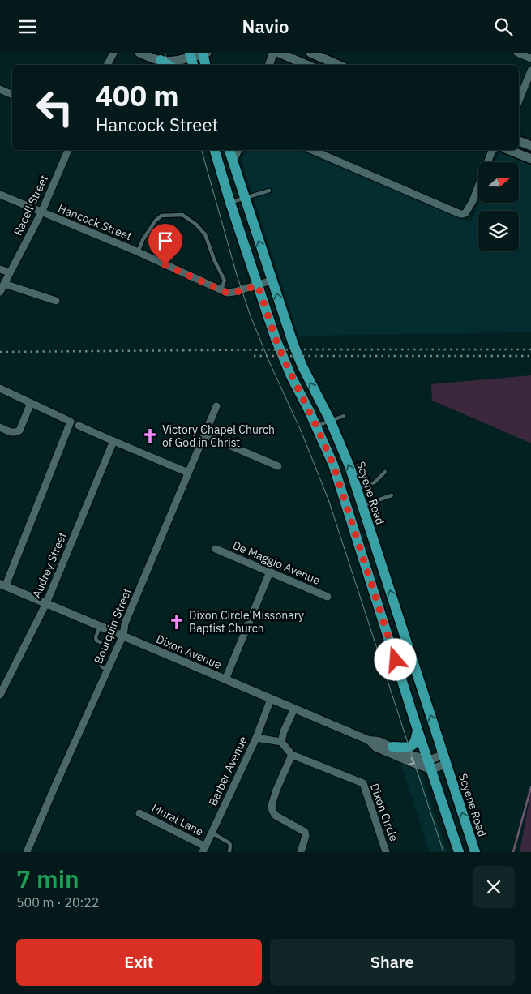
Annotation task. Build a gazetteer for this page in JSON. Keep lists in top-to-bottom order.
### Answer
{
  "streets": {
    "main road": ["Scyene Road"],
    "street": [
      "Racell Street",
      "Hancock Street",
      "De Maggio Avenue",
      "Audrey Street",
      "Bourquin Street",
      "Dixon Avenue",
      "Barber Avenue",
      "Dixon Circle",
      "Mural Lane"
    ]
  },
  "crossings": [
    ["Racell Street", "Hancock Street"],
    ["Hancock Street", "Scyene Road"],
    ["Audrey Street", "Dixon Avenue"],
    ["Bourquin Street", "Dixon Avenue"],
    ["Dixon Avenue", "Barber Avenue"],
    ["Barber Avenue", "Mural Lane"]
  ],
  "places": {
    "church": ["Victory Chapel Church of God in Christ", "Dixon Circle Missonary Baptist Church"]
  },
  "north": "right",
  "page": {
    "header": "Navio",
    "turn": ["400 m", "Hancock Street"],
    "heading": ["7 min", "500 m · 20:22"],
    "buttons": ["Exit", "Share"]
  }
}
